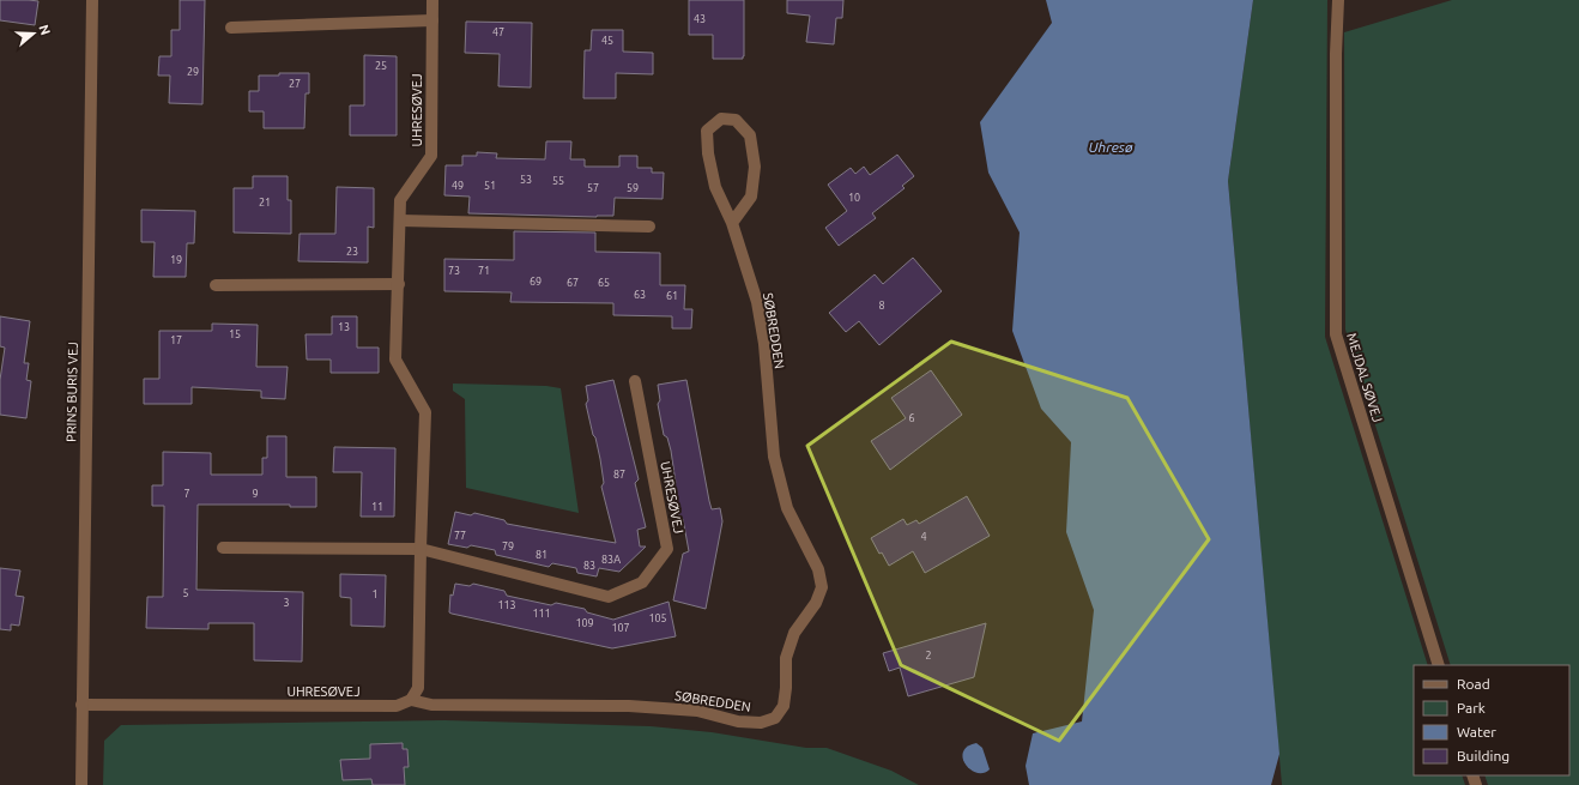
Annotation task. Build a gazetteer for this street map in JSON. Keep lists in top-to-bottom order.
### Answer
{
  "streets": {
    "street": [
      "UHRESØVEJ",
      "SØBREDDEN",
      "MEJDAL SØVEJ",
      "PRINS BURIS VEJ"
    ]
  },
  "crossings": [
    ["UHRESØVEJ", "SØBREDDEN"],
    ["UHRESØVEJ", "PRINS BURIS VEJ"]
  ],
  "water": ["Uhresø"],
  "house_numbers": [
    "43",
    "47",
    "45",
    "25",
    "29",
    "27",
    "53",
    "55",
    "49",
    "51",
    "57",
    "59",
    "10",
    "21",
    "23",
    "19",
    "73",
    "71",
    "69",
    "67",
    "65",
    "63",
    "61",
    "8",
    "13",
    "15",
    "17",
    "6",
    "87",
    "7",
    "9",
    "11",
    "77",
    "4",
    "79",
    "81",
    "83A",
    "83",
    "5",
    "1",
    "3",
    "113",
    "111",
    "105",
    "109",
    "107",
    "2"
  ],
  "legend": [
    "Road",
    "Park",
    "Water",
    "Building"
  ],
  "north": "right"
}
